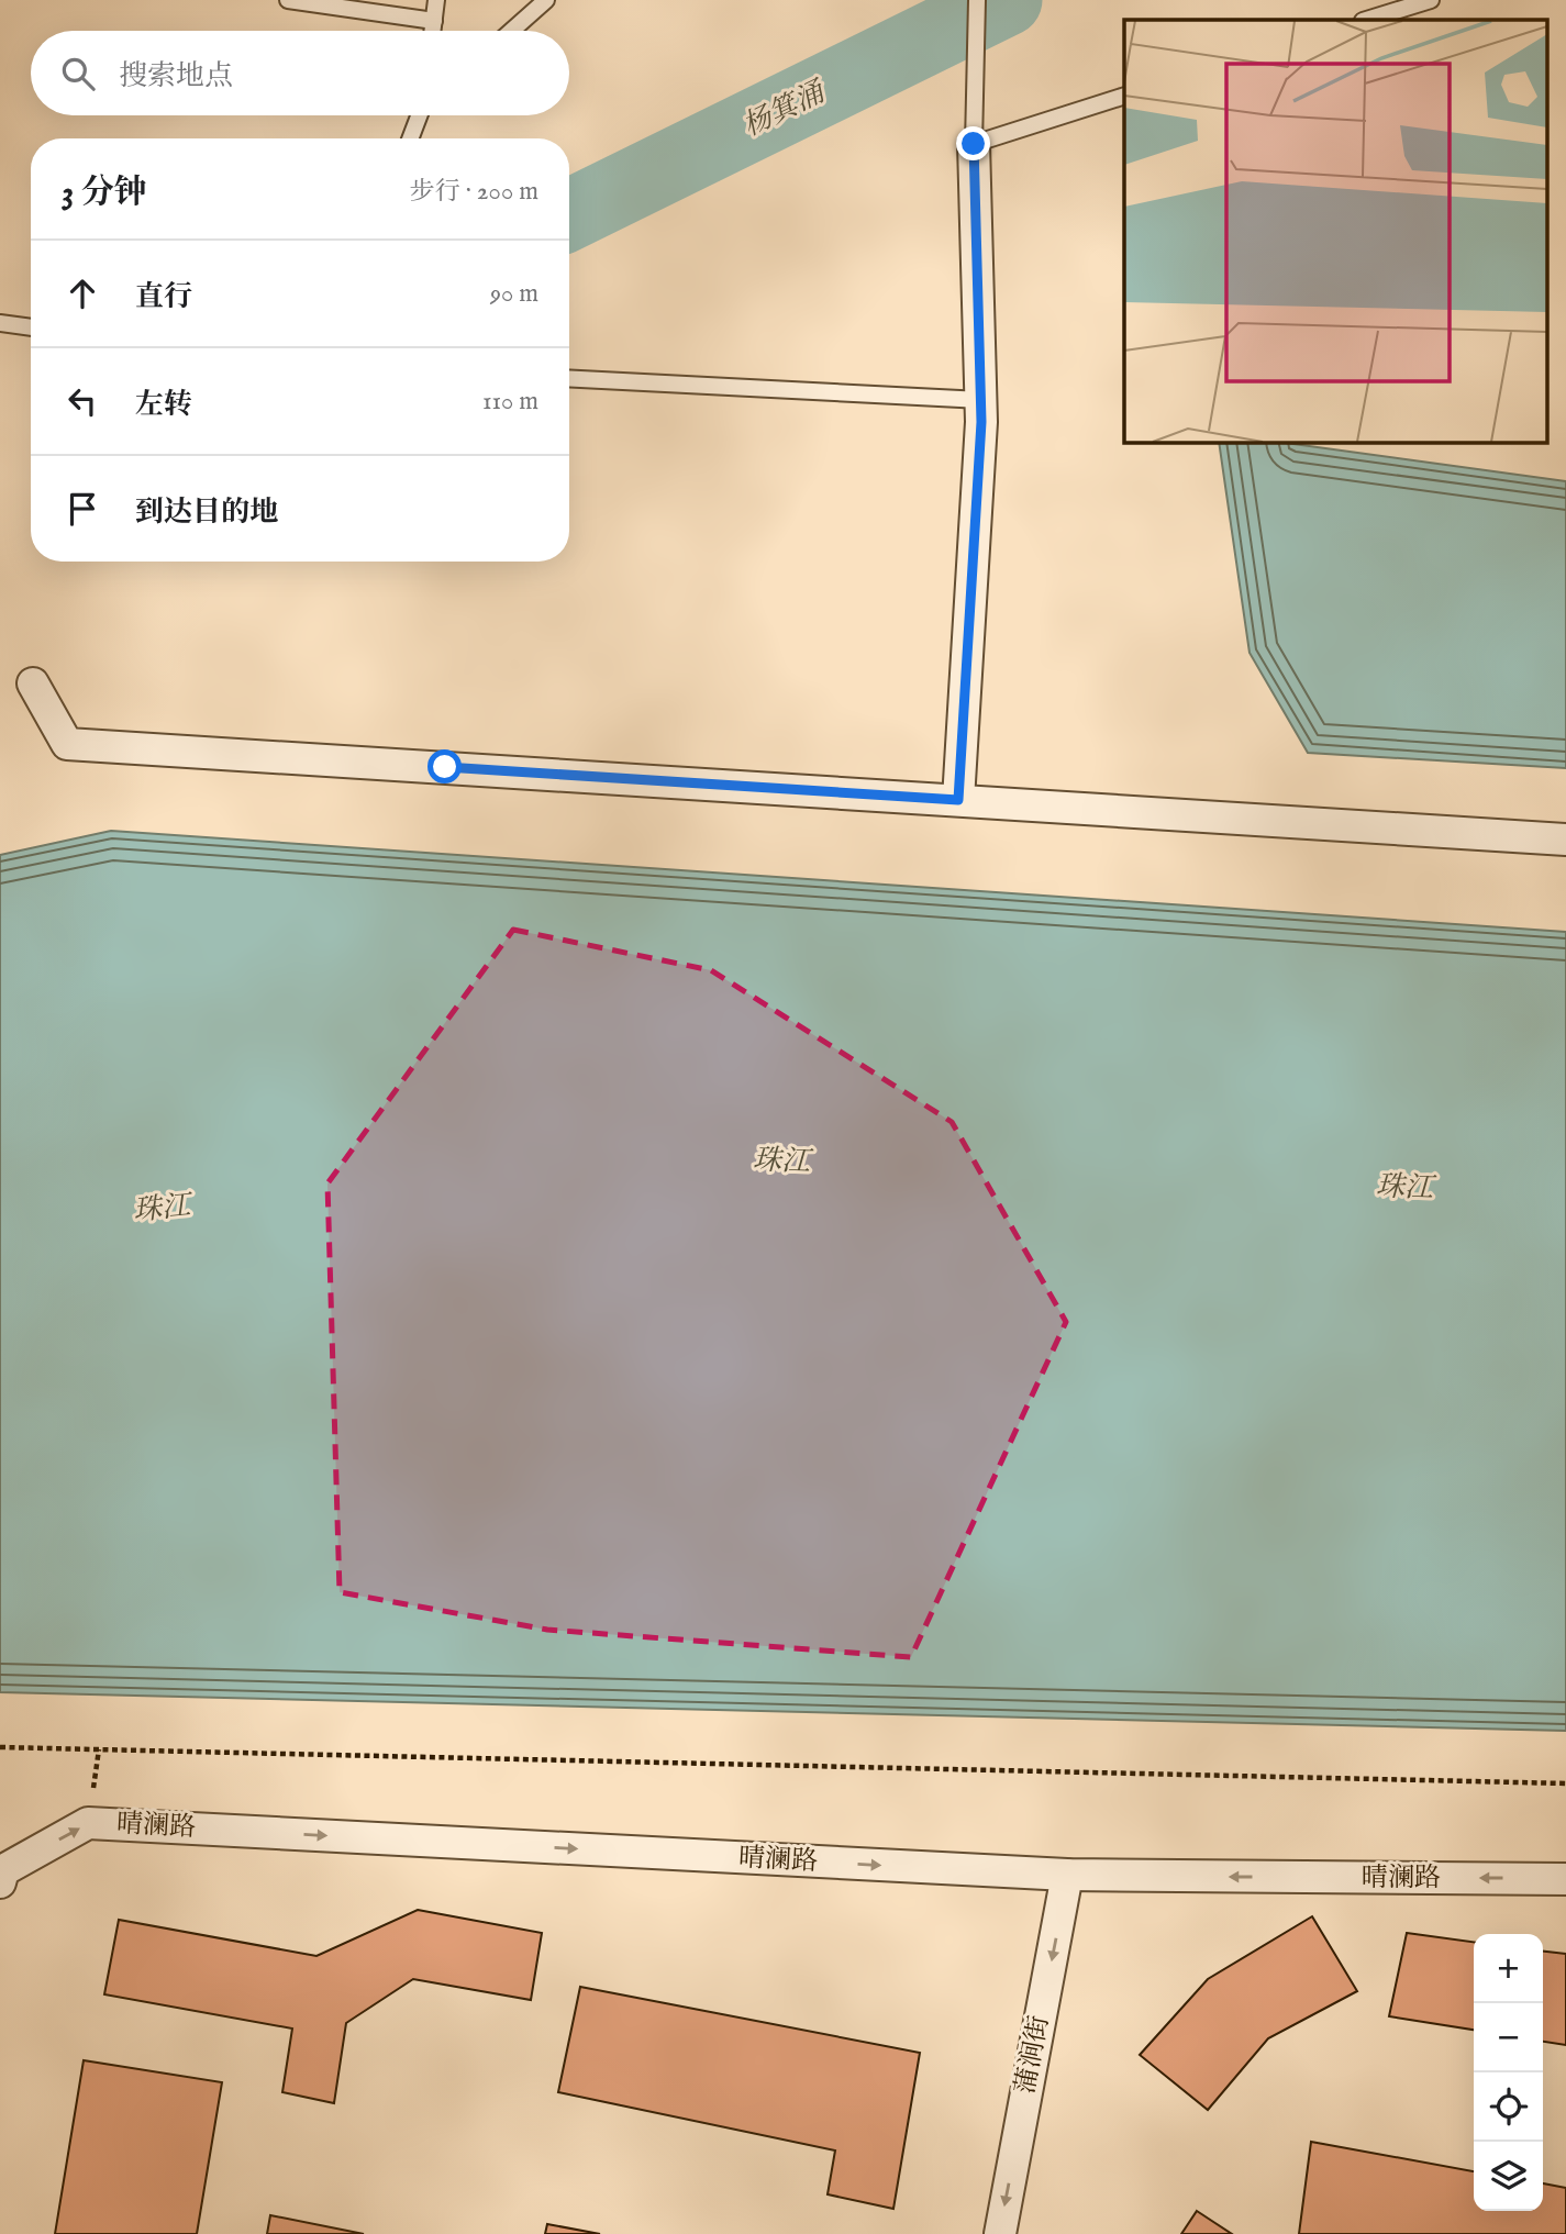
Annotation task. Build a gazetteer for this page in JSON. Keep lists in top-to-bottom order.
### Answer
{
  "streets": {
    "street": ["晴澜路", "蒲涧街"]
  },
  "crossings": [
    ["晴澜路", "蒲涧街"]
  ],
  "one_way": ["蒲涧街"],
  "water": ["杨箕涌", "珠江"],
  "page": {
    "search": "搜索地点",
    "heading": ["3 分钟", "步行 · 200 m"],
    "list": [
      ["直行", "90 m"],
      ["左转", "110 m"],
      "到达目的地"
    ],
    "map_buttons": ["+", "−"]
  }
}
